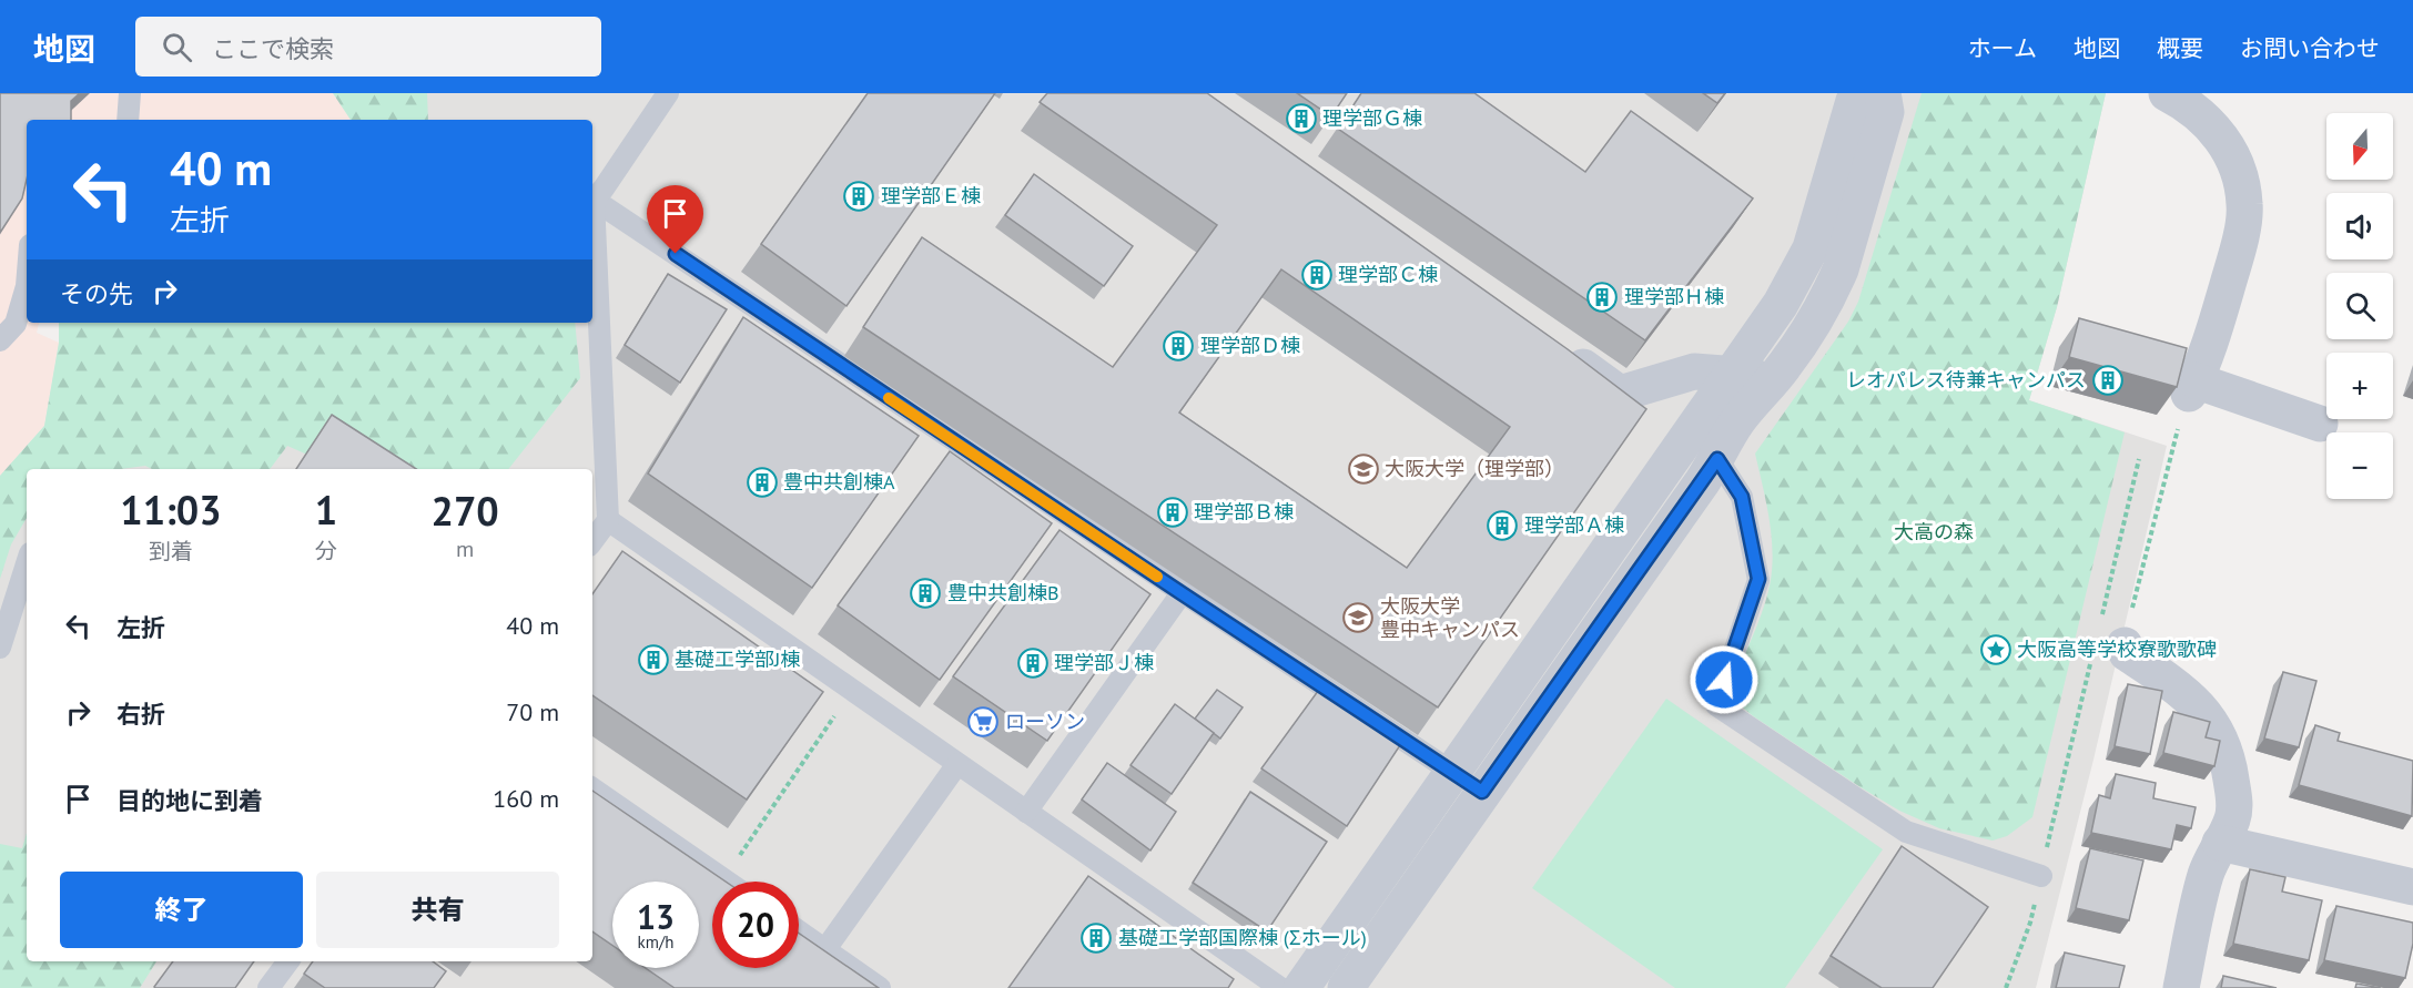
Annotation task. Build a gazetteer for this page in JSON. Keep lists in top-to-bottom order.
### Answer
{
  "parks": ["大高の森"],
  "places": {
    "building": [
      "理学部Ｇ棟",
      "理学部Ｅ棟",
      "理学部Ｃ棟",
      "理学部Ｈ棟",
      "理学部Ｄ棟",
      "レオパレス待兼キャンパス",
      "豊中共創棟A",
      "理学部Ｂ棟",
      "理学部Ａ棟",
      "豊中共創棟B",
      "基礎工学部J棟",
      "理学部Ｊ棟",
      "基礎工学部国際棟 (Σホール)"
    ],
    "school or university": ["大阪大学（理学部）", "大阪大学 豊中キャンパス"],
    "place": ["大阪高等学校寮歌歌碑"],
    "supermarket": ["ローソン"]
  },
  "north": "bottom",
  "page": {
    "header": "地図",
    "search": "ここで検索",
    "nav": [
      "ホーム",
      "地図",
      "概要",
      "お問い合わせ"
    ],
    "map_buttons": ["+", "−"],
    "turn": ["40 m", "左折"],
    "then": "その先",
    "eta": [
      "11:03",
      "到着",
      "1",
      "分",
      "270",
      "m"
    ],
    "list": [
      {
        "name": "左折",
        "value": "40 m"
      },
      {
        "name": "右折",
        "value": "70 m"
      },
      {
        "name": "目的地に到着",
        "value": "160 m"
      }
    ],
    "buttons": ["終了", "共有"],
    "speed": "13 km/h",
    "limit": "20"
  }
}
